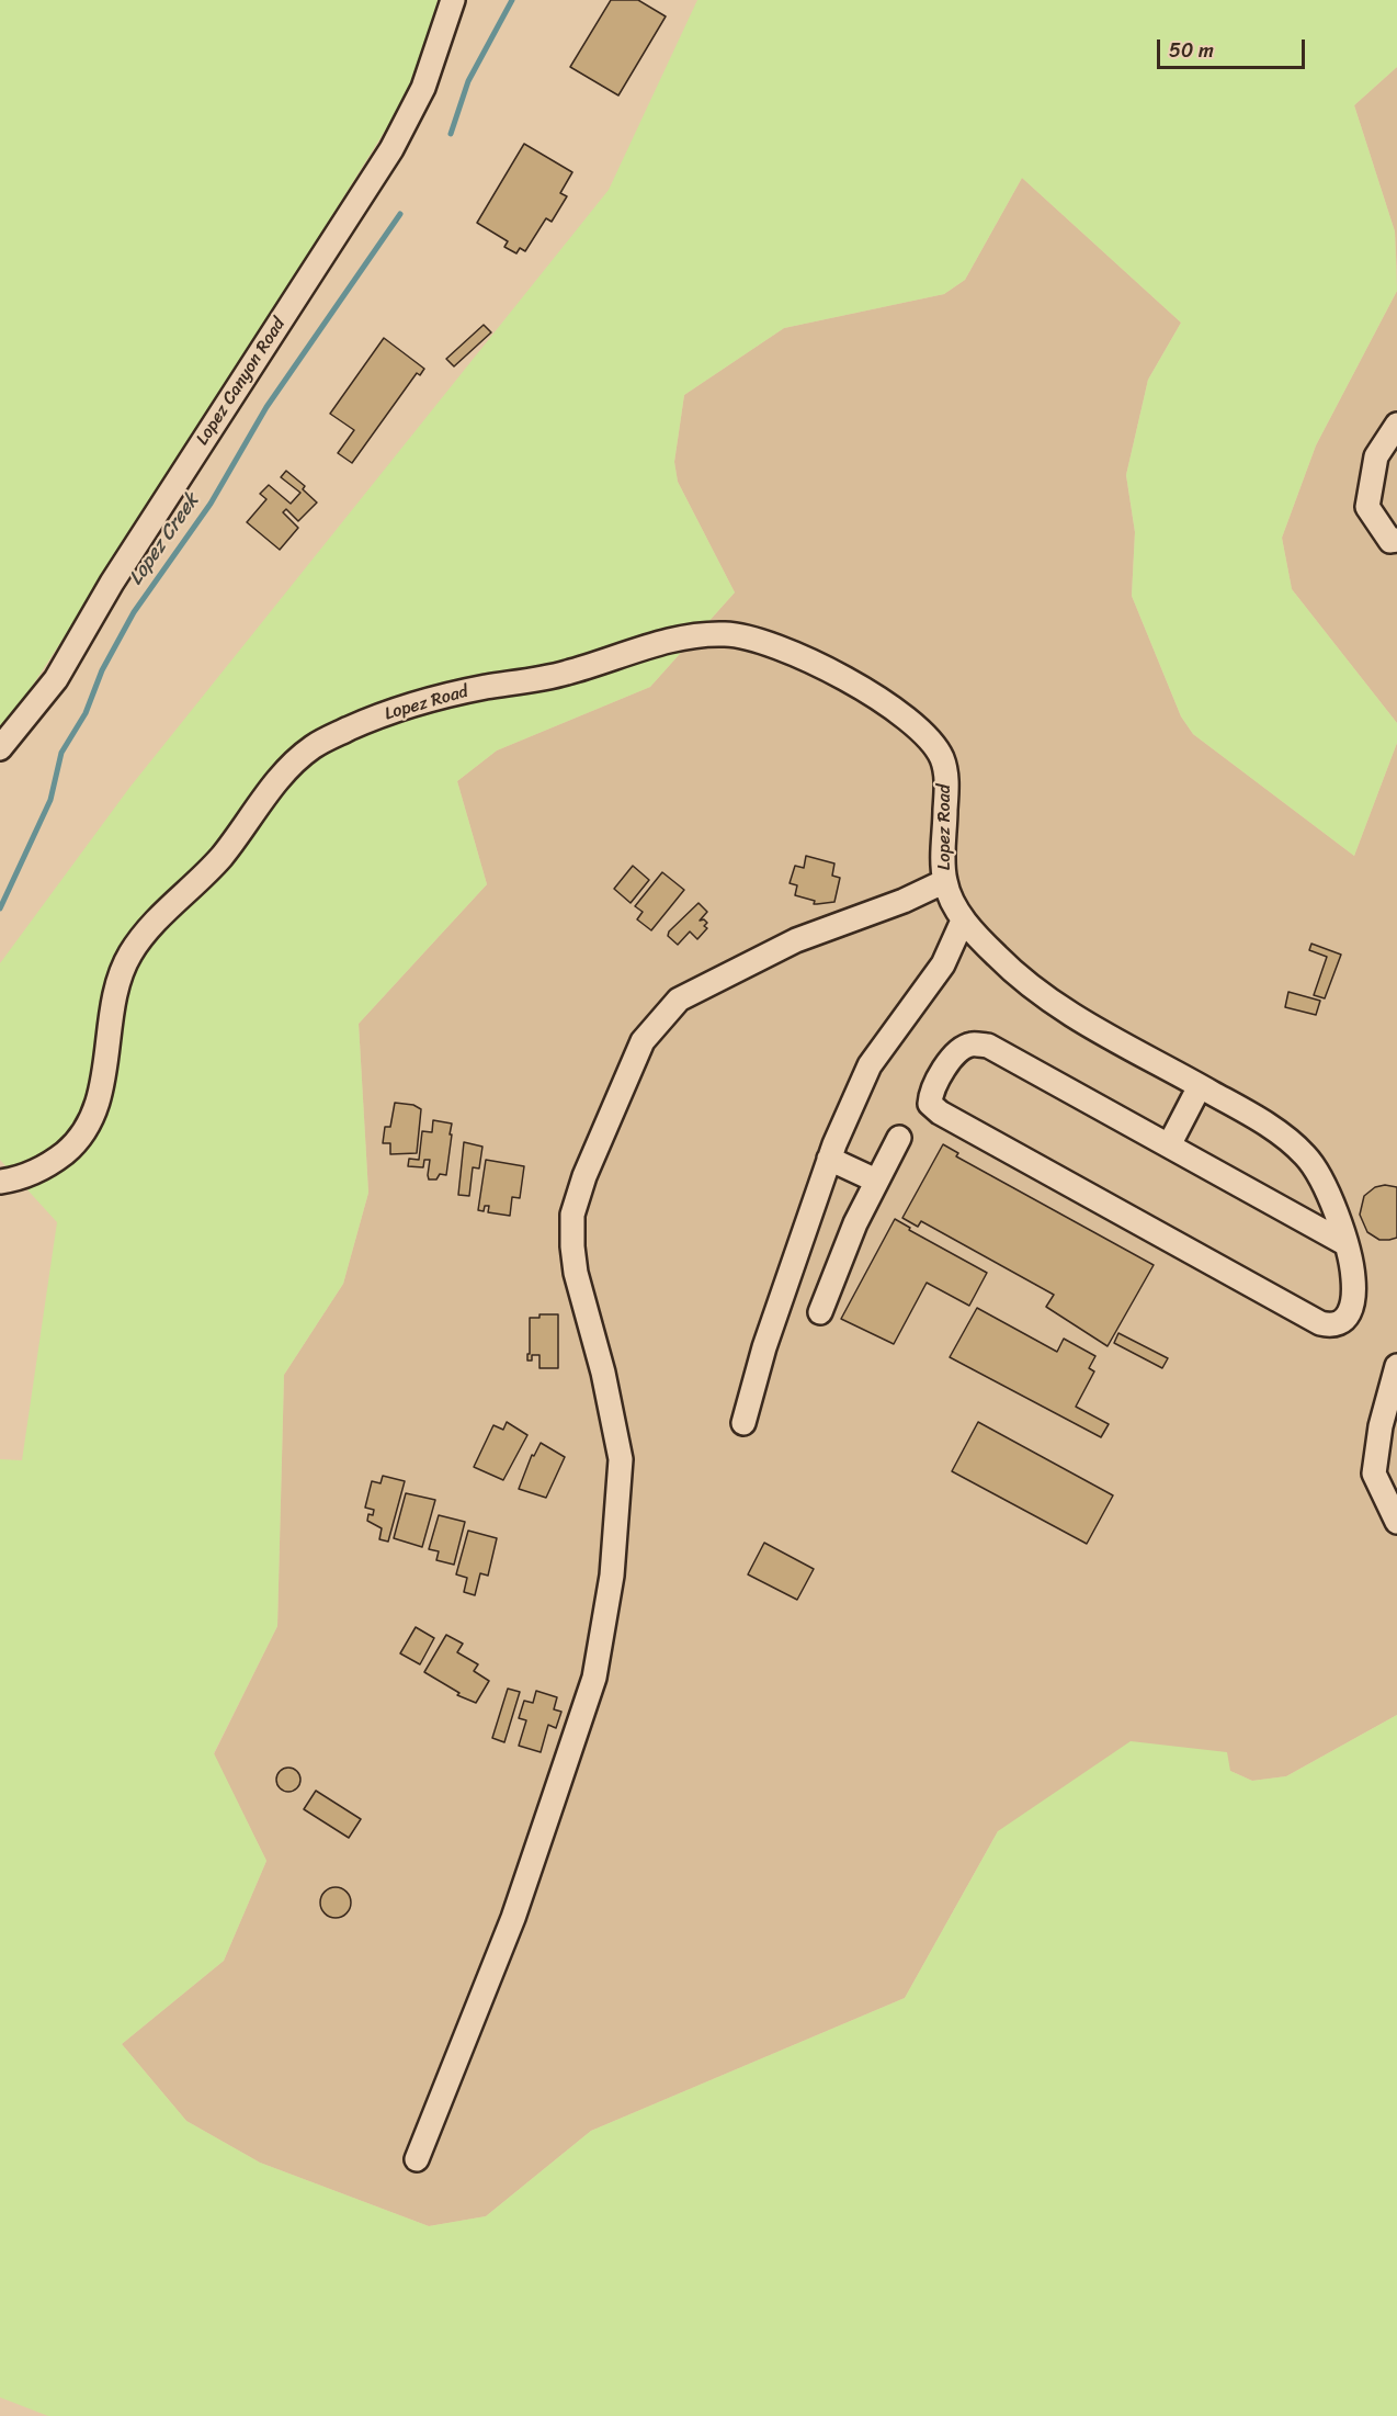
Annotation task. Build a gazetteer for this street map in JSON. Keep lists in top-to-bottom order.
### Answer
{
  "streets": {
    "street": ["Lopez Canyon Road", "Lopez Road"]
  },
  "water": ["Lopez Creek"],
  "scale_bar": "50 m"
}
